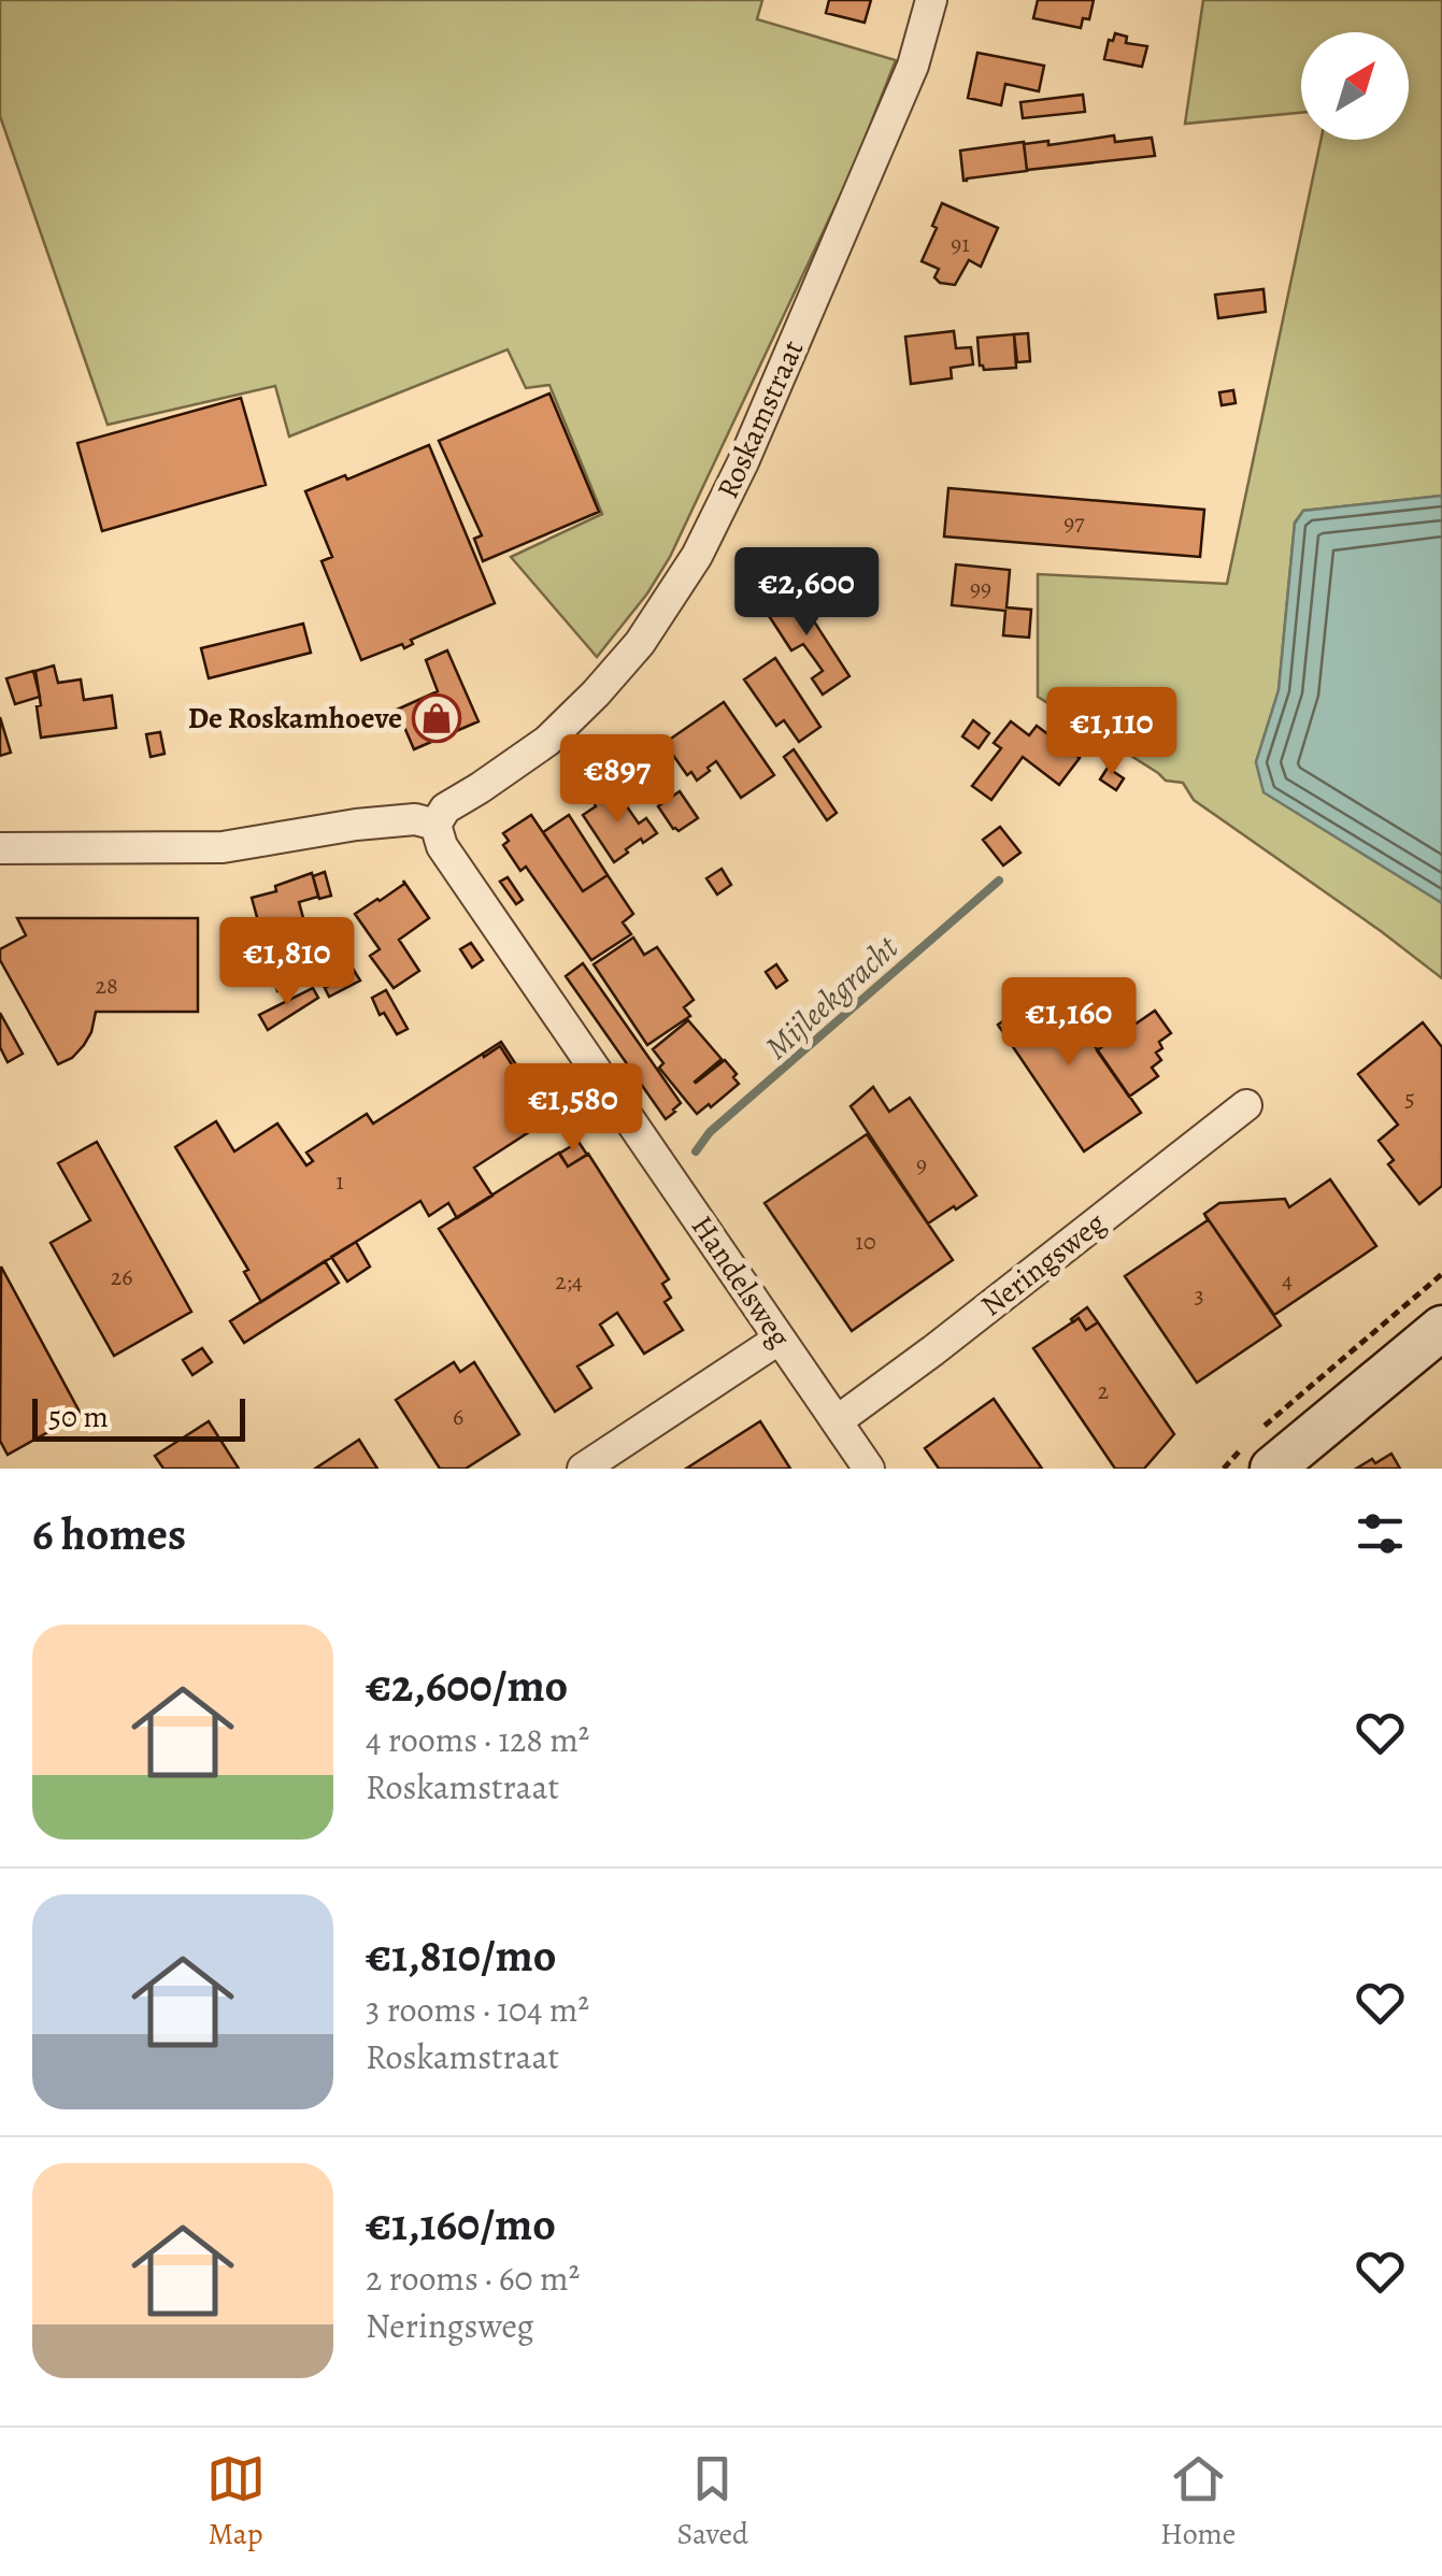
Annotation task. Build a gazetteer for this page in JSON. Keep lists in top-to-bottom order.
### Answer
{
  "streets": {
    "street": ["Roskamstraat", "Neringsweg", "Handelsweg"]
  },
  "crossings": [
    ["Roskamstraat", "Handelsweg"],
    ["Neringsweg", "Handelsweg"]
  ],
  "water": ["Mijleekgracht"],
  "places": {
    "shop": ["De Roskamhoeve"]
  },
  "house_numbers": [
    "91",
    "97",
    "99",
    "28",
    "5",
    "9",
    "1",
    "10",
    "26",
    "4",
    "2;4",
    "3",
    "2",
    "6"
  ],
  "scale_bar": "50 m",
  "north": "top right",
  "page": {
    "price": [
      "€2,600",
      "€1,110",
      "€897",
      "€1,810",
      "€1,160",
      "€1,580"
    ],
    "scale": "50 m",
    "heading": "6 homes",
    "list": [
      {
        "name": "€2,600/mo",
        "note": "4 rooms · 128 m² · Roskamstraat"
      },
      {
        "name": "€1,810/mo",
        "note": "3 rooms · 104 m² · Roskamstraat"
      },
      {
        "name": "€1,160/mo",
        "note": "2 rooms · 60 m² · Neringsweg"
      }
    ],
    "tabs": ["Map", "Saved", "Home"]
  }
}
